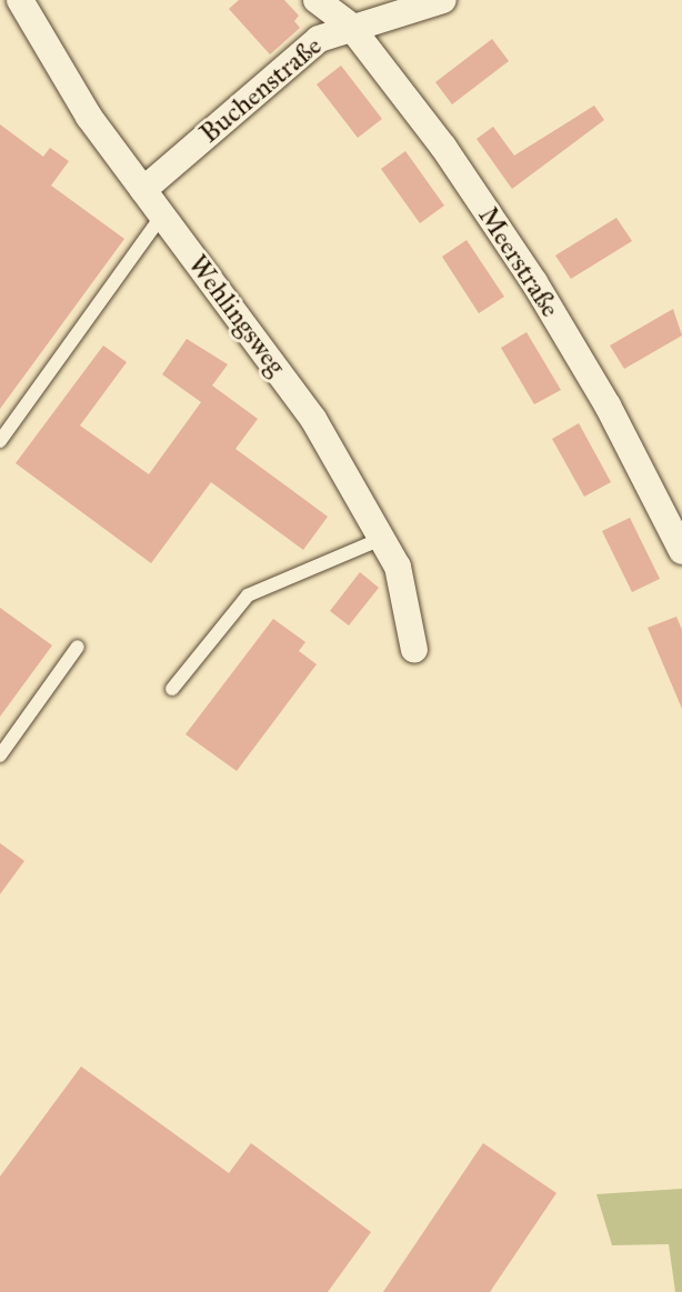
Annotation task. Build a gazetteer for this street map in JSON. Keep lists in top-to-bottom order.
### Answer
{
  "streets": {
    "street": ["Buchenstraße", "Meerstraße", "Wehlingsweg"]
  },
  "crossings": [
    ["Buchenstraße", "Meerstraße"],
    ["Buchenstraße", "Wehlingsweg"]
  ]
}
